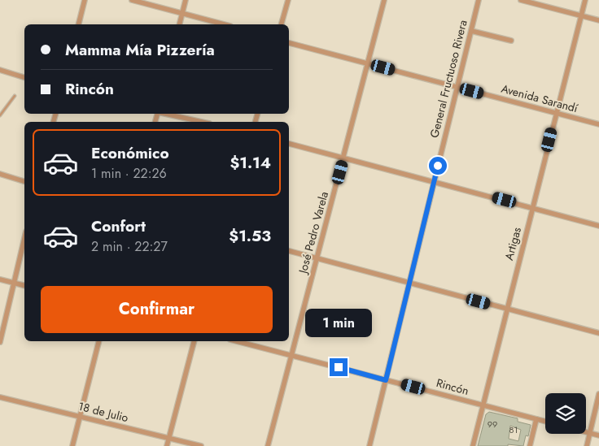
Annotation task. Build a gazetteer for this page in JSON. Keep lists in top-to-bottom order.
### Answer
{
  "streets": {
    "street": [
      "General Fructuoso Rivera",
      "Avenida Sarandí",
      "José Pedro Varela",
      "Artigas",
      "Rincón",
      "18 de Julio"
    ]
  },
  "crossings": [
    ["General Fructuoso Rivera", "Avenida Sarandí"],
    ["General Fructuoso Rivera", "Rincón"],
    ["Avenida Sarandí", "José Pedro Varela"],
    ["Avenida Sarandí", "Artigas"],
    ["José Pedro Varela", "Rincón"],
    ["Artigas", "Rincón"]
  ],
  "house_numbers": ["99", "81"],
  "page": {
    "banner": ["Mamma Mía Pizzería", "Rincón"],
    "list": [
      {
        "name": "Económico",
        "note": "1 min · 22:26",
        "value": "$1.14"
      },
      {
        "name": "Confort",
        "note": "2 min · 22:27",
        "value": "$1.53"
      }
    ],
    "buttons": "Confirmar",
    "bubble": "1 min"
  }
}
